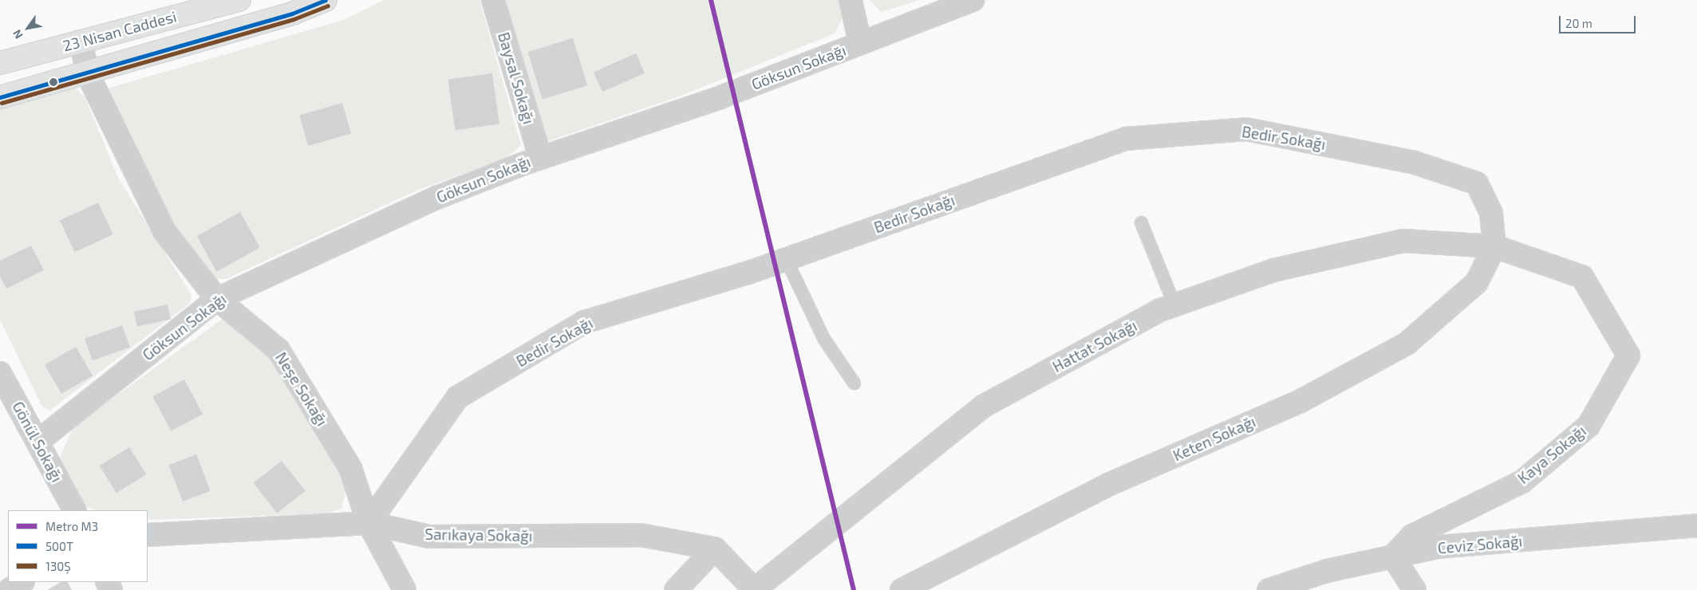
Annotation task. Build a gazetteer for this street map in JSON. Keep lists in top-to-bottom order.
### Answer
{
  "streets": {
    "street": [
      "23 Nisan Caddesi",
      "Göksun Sokağı",
      "Baysal Sokağı",
      "Bedir Sokağı",
      "Hattat Sokağı",
      "Neşe Sokağı",
      "Keten Sokağı",
      "Gönül Sokağı",
      "Kaya Sokağı",
      "Sarıkaya Sokağı",
      "Ceviz Sokağı"
    ]
  },
  "crossings": [
    ["23 Nisan Caddesi", "Neşe Sokağı"],
    ["Göksun Sokağı", "Baysal Sokağı"],
    ["Göksun Sokağı", "Neşe Sokağı"],
    ["Göksun Sokağı", "Gönül Sokağı"],
    ["Bedir Sokağı", "Hattat Sokağı"],
    ["Bedir Sokağı", "Neşe Sokağı"],
    ["Bedir Sokağı", "Keten Sokağı"],
    ["Bedir Sokağı", "Kaya Sokağı"],
    ["Bedir Sokağı", "Sarıkaya Sokağı"],
    ["Hattat Sokağı", "Keten Sokağı"],
    ["Hattat Sokağı", "Kaya Sokağı"],
    ["Neşe Sokağı", "Sarıkaya Sokağı"],
    ["Keten Sokağı", "Kaya Sokağı"],
    ["Kaya Sokağı", "Ceviz Sokağı"]
  ],
  "lines": ["metro line M3", "transit line 500T", "transit line 130Ş"],
  "legend": ["Metro M3", "500T", "130Ş"],
  "scale_bar": "20 m",
  "north": "bottom left"
}
